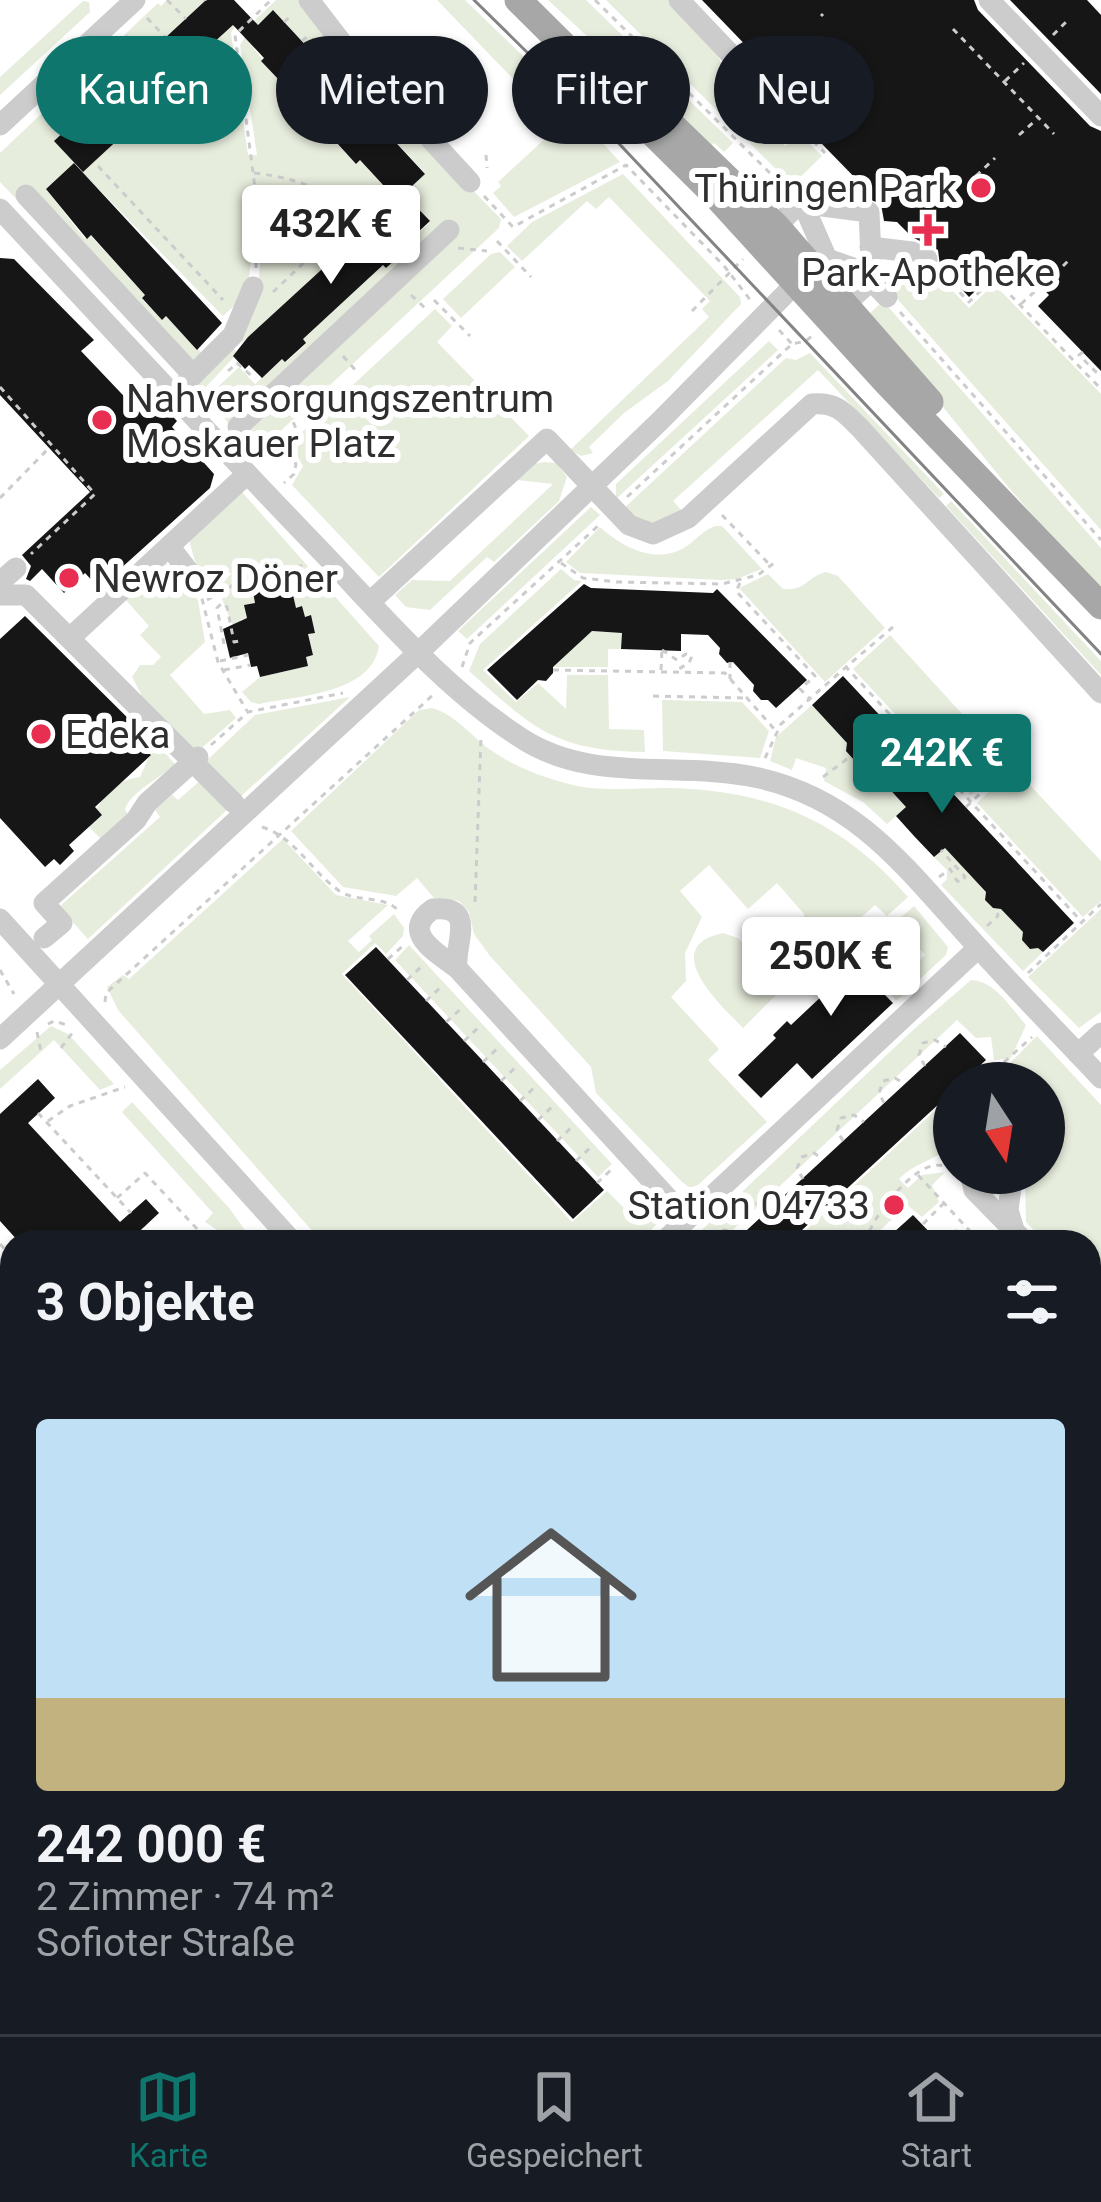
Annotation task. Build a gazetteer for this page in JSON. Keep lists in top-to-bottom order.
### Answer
{
  "places": {
    "other": [
      "Thüringen Park",
      "Nahversorgungszentrum Moskauer Platz",
      "Newroz Döner",
      "Edeka",
      "Station 04733"
    ],
    "health": ["Park-Apotheke"]
  },
  "north": "bottom",
  "page": {
    "chip": [
      "Kaufen",
      "Mieten",
      "Filter",
      "Neu"
    ],
    "price": ["432K €", "242K €", "250K €"],
    "heading": "3 Objekte",
    "list": [
      {
        "name": "242 000 €",
        "note": "2 Zimmer · 74 m² · Sofioter Straße"
      }
    ],
    "tabs": ["Karte", "Gespeichert", "Start"]
  }
}
